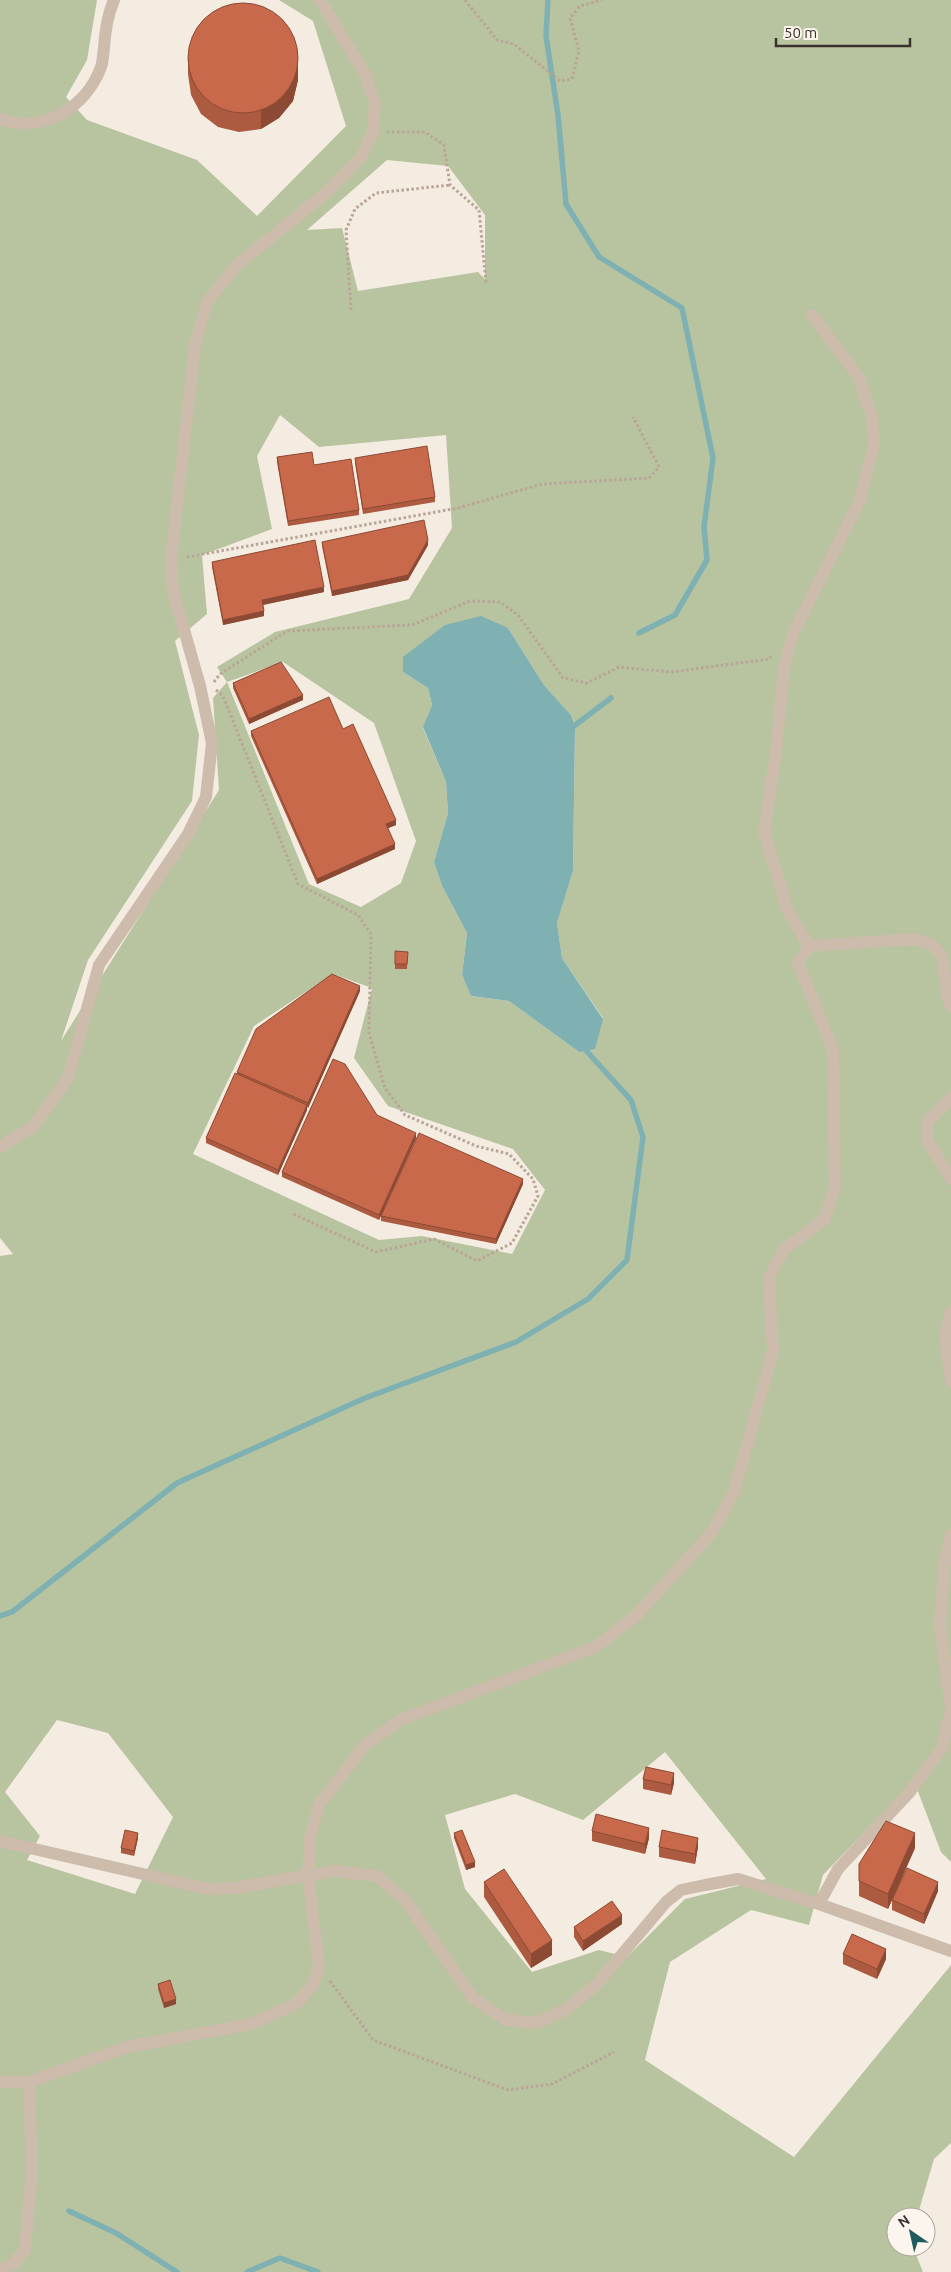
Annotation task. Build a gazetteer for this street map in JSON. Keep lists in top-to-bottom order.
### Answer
{
  "scale_bar": "50 m",
  "north": "top left"
}
